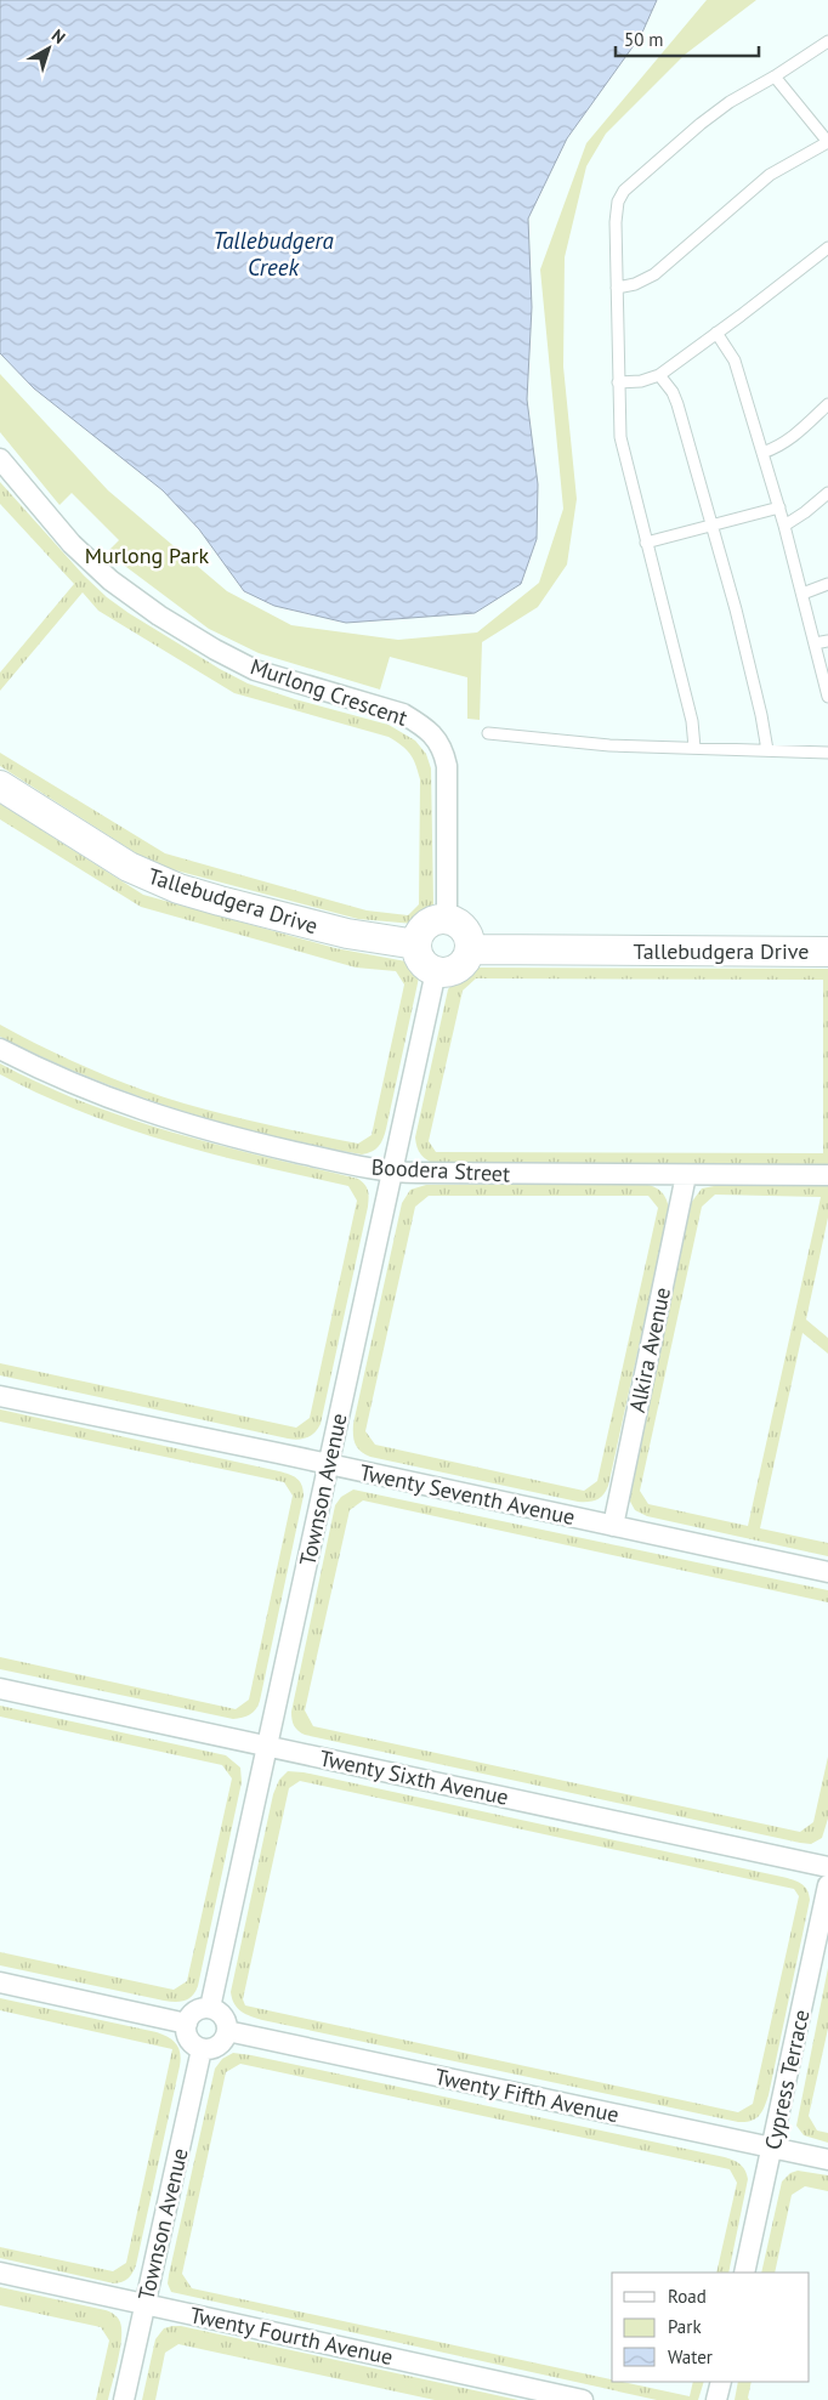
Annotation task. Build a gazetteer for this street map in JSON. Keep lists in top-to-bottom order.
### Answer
{
  "streets": {
    "street": [
      "Murlong Crescent",
      "Tallebudgera Drive",
      "Boodera Street",
      "Alkira Avenue",
      "Townson Avenue",
      "Twenty Seventh Avenue",
      "Twenty Sixth Avenue",
      "Cypress Terrace",
      "Twenty Fifth Avenue",
      "Twenty Fourth Avenue"
    ]
  },
  "crossings": [
    ["Murlong Crescent", "Tallebudgera Drive"],
    ["Murlong Crescent", "Townson Avenue"],
    ["Tallebudgera Drive", "Townson Avenue"],
    ["Boodera Street", "Alkira Avenue"],
    ["Boodera Street", "Townson Avenue"],
    ["Alkira Avenue", "Twenty Seventh Avenue"],
    ["Townson Avenue", "Twenty Seventh Avenue"],
    ["Townson Avenue", "Twenty Sixth Avenue"],
    ["Townson Avenue", "Twenty Fifth Avenue"],
    ["Townson Avenue", "Twenty Fourth Avenue"],
    ["Cypress Terrace", "Twenty Fifth Avenue"]
  ],
  "water": ["Tallebudgera Creek"],
  "parks": ["Murlong Park"],
  "legend": ["Road", "Park", "Water"],
  "scale_bar": "50 m",
  "north": "top right"
}
